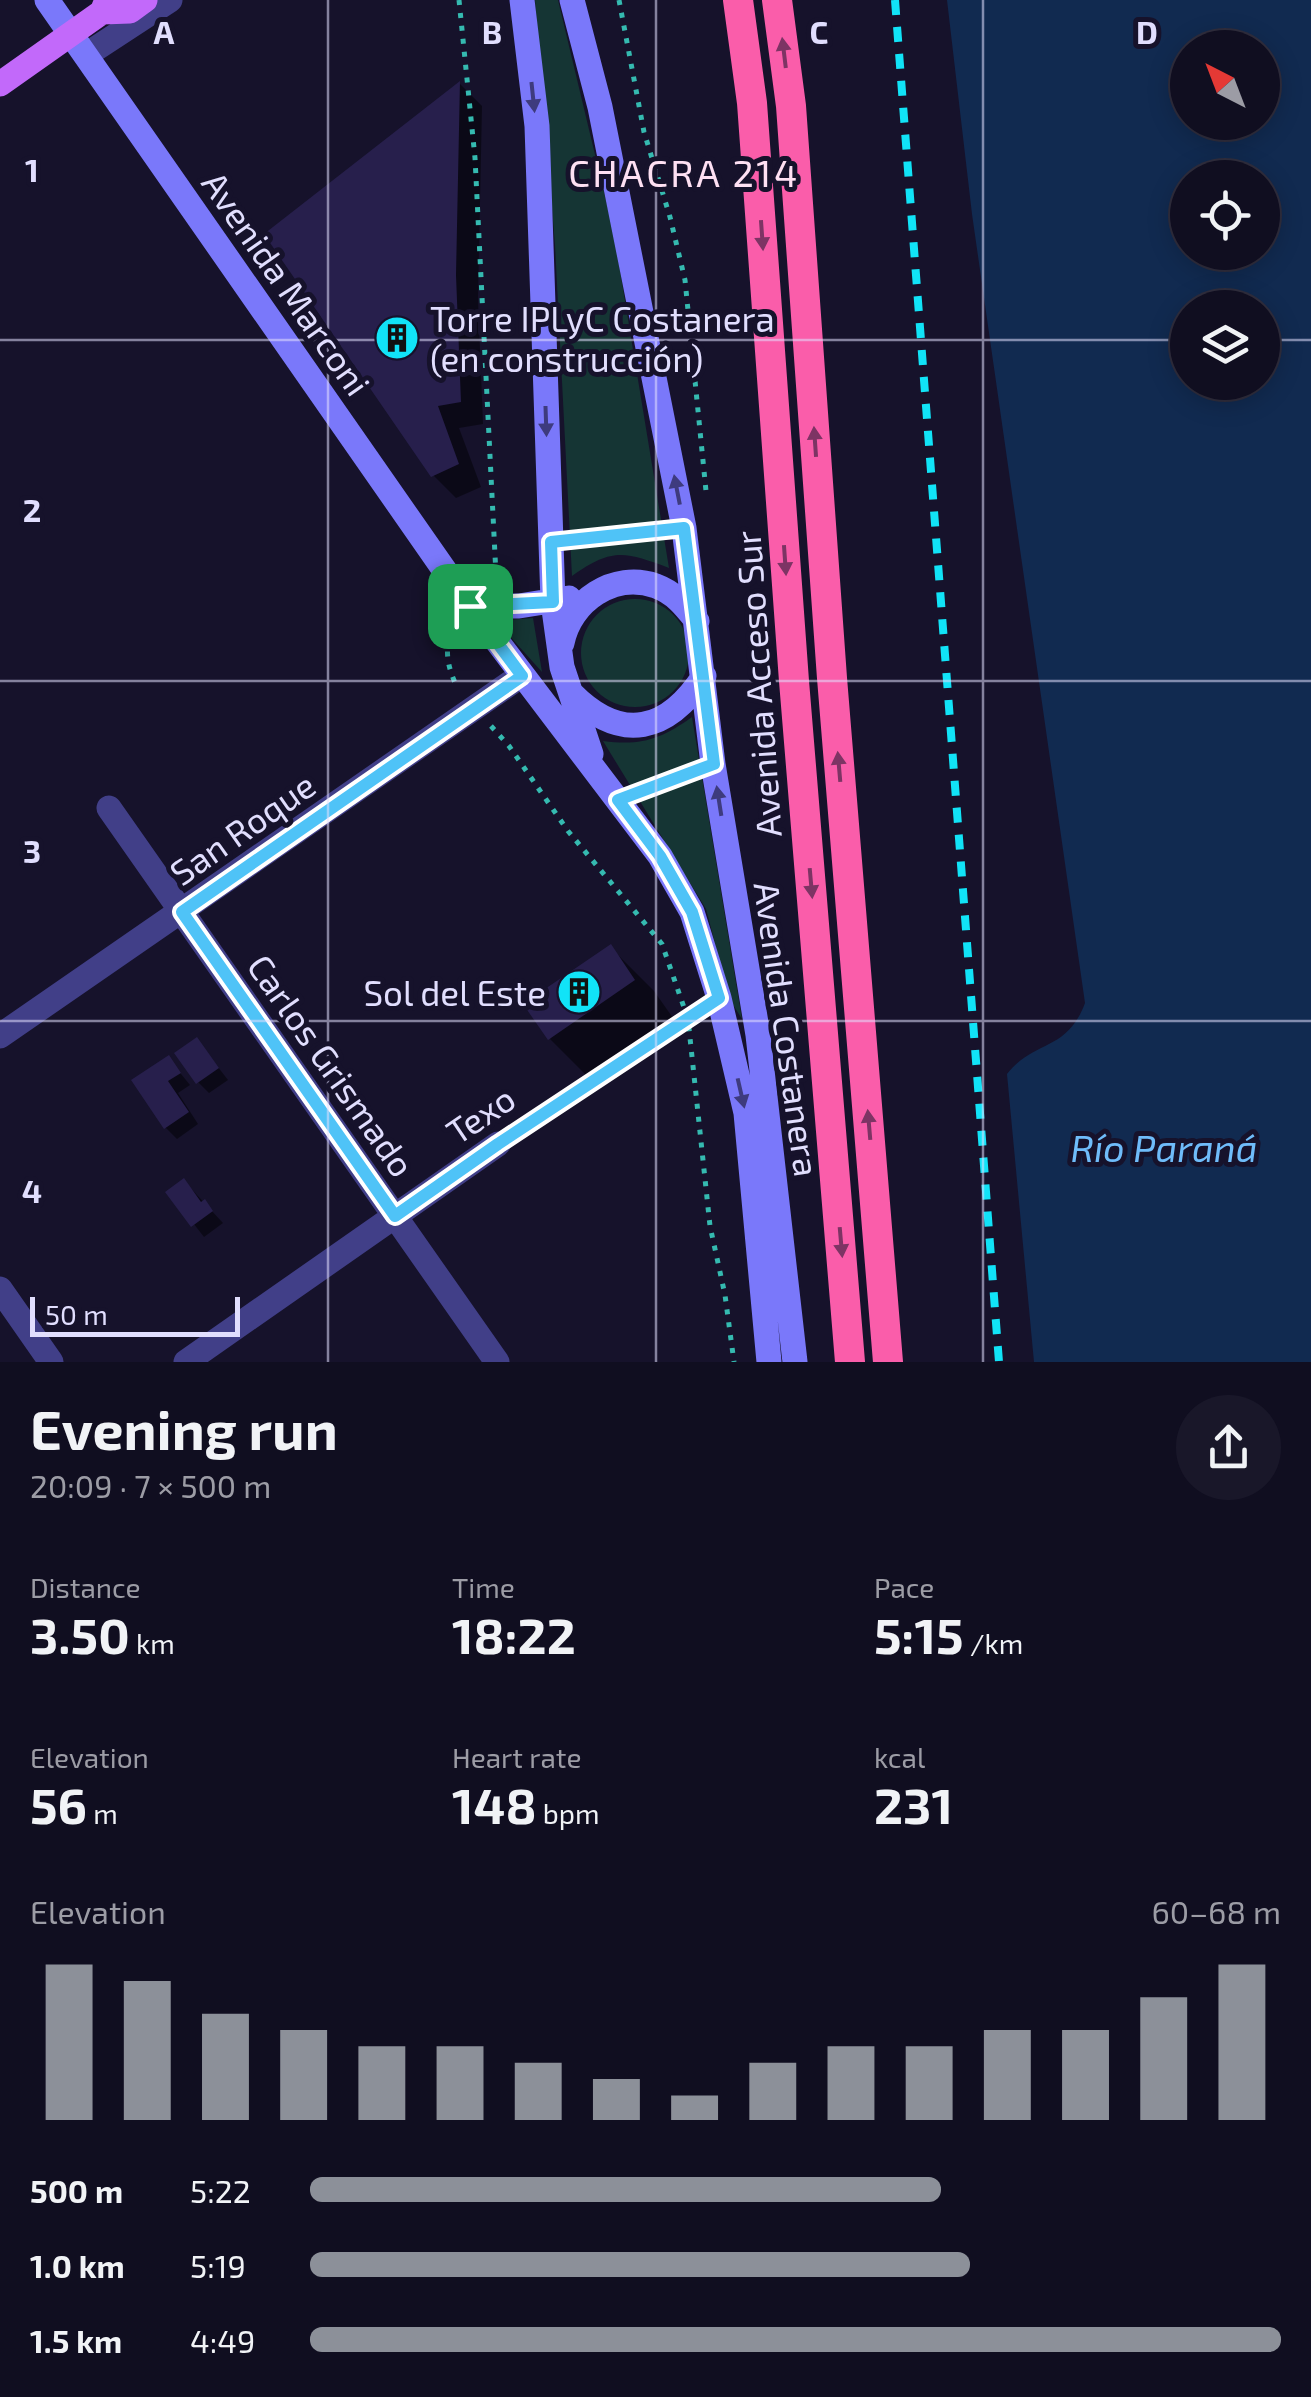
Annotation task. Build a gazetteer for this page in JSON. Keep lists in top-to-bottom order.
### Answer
{
  "streets": {
    "highway": ["Avenida Acceso Sur"],
    "main road": ["Avenida Marconi", "Avenida Costanera"],
    "street": ["San Roque", "Carlos Grismado", "Texo"]
  },
  "crossings": [
    ["Avenida Marconi", "San Roque"],
    ["Avenida Marconi", "Avenida Costanera"],
    ["San Roque", "Carlos Grismado"],
    ["Avenida Costanera", "Texo"],
    ["Carlos Grismado", "Texo"]
  ],
  "districts": ["CHACRA 214"],
  "water": ["Río Paraná"],
  "places": {
    "building": ["Torre IPLyC Costanera (en construcción)", "Sol del Este"]
  },
  "scale_bar": "50 m",
  "north": "top left",
  "page": {
    "scale": "50 m",
    "heading": ["Evening run", "20:09 · 7 × 500 m"],
    "stats": [
      ["Distance", "3.50 km"],
      ["Time", "18:22"],
      ["Pace", "5:15 /km"],
      ["Elevation", "56 m"],
      ["Heart rate", "148 bpm"],
      ["kcal", "231"]
    ],
    "chart": ["Elevation", "60–68 m"],
    "list": [
      {
        "name": "500 m",
        "note": "5:22"
      },
      {
        "name": "1.0 km",
        "note": "5:19"
      },
      {
        "name": "1.5 km",
        "note": "4:49"
      }
    ]
  },
  "grid": {
    "columns": [
      "A",
      "B",
      "C",
      "D"
    ],
    "rows": [
      "1",
      "2",
      "3",
      "4"
    ]
  }
}
